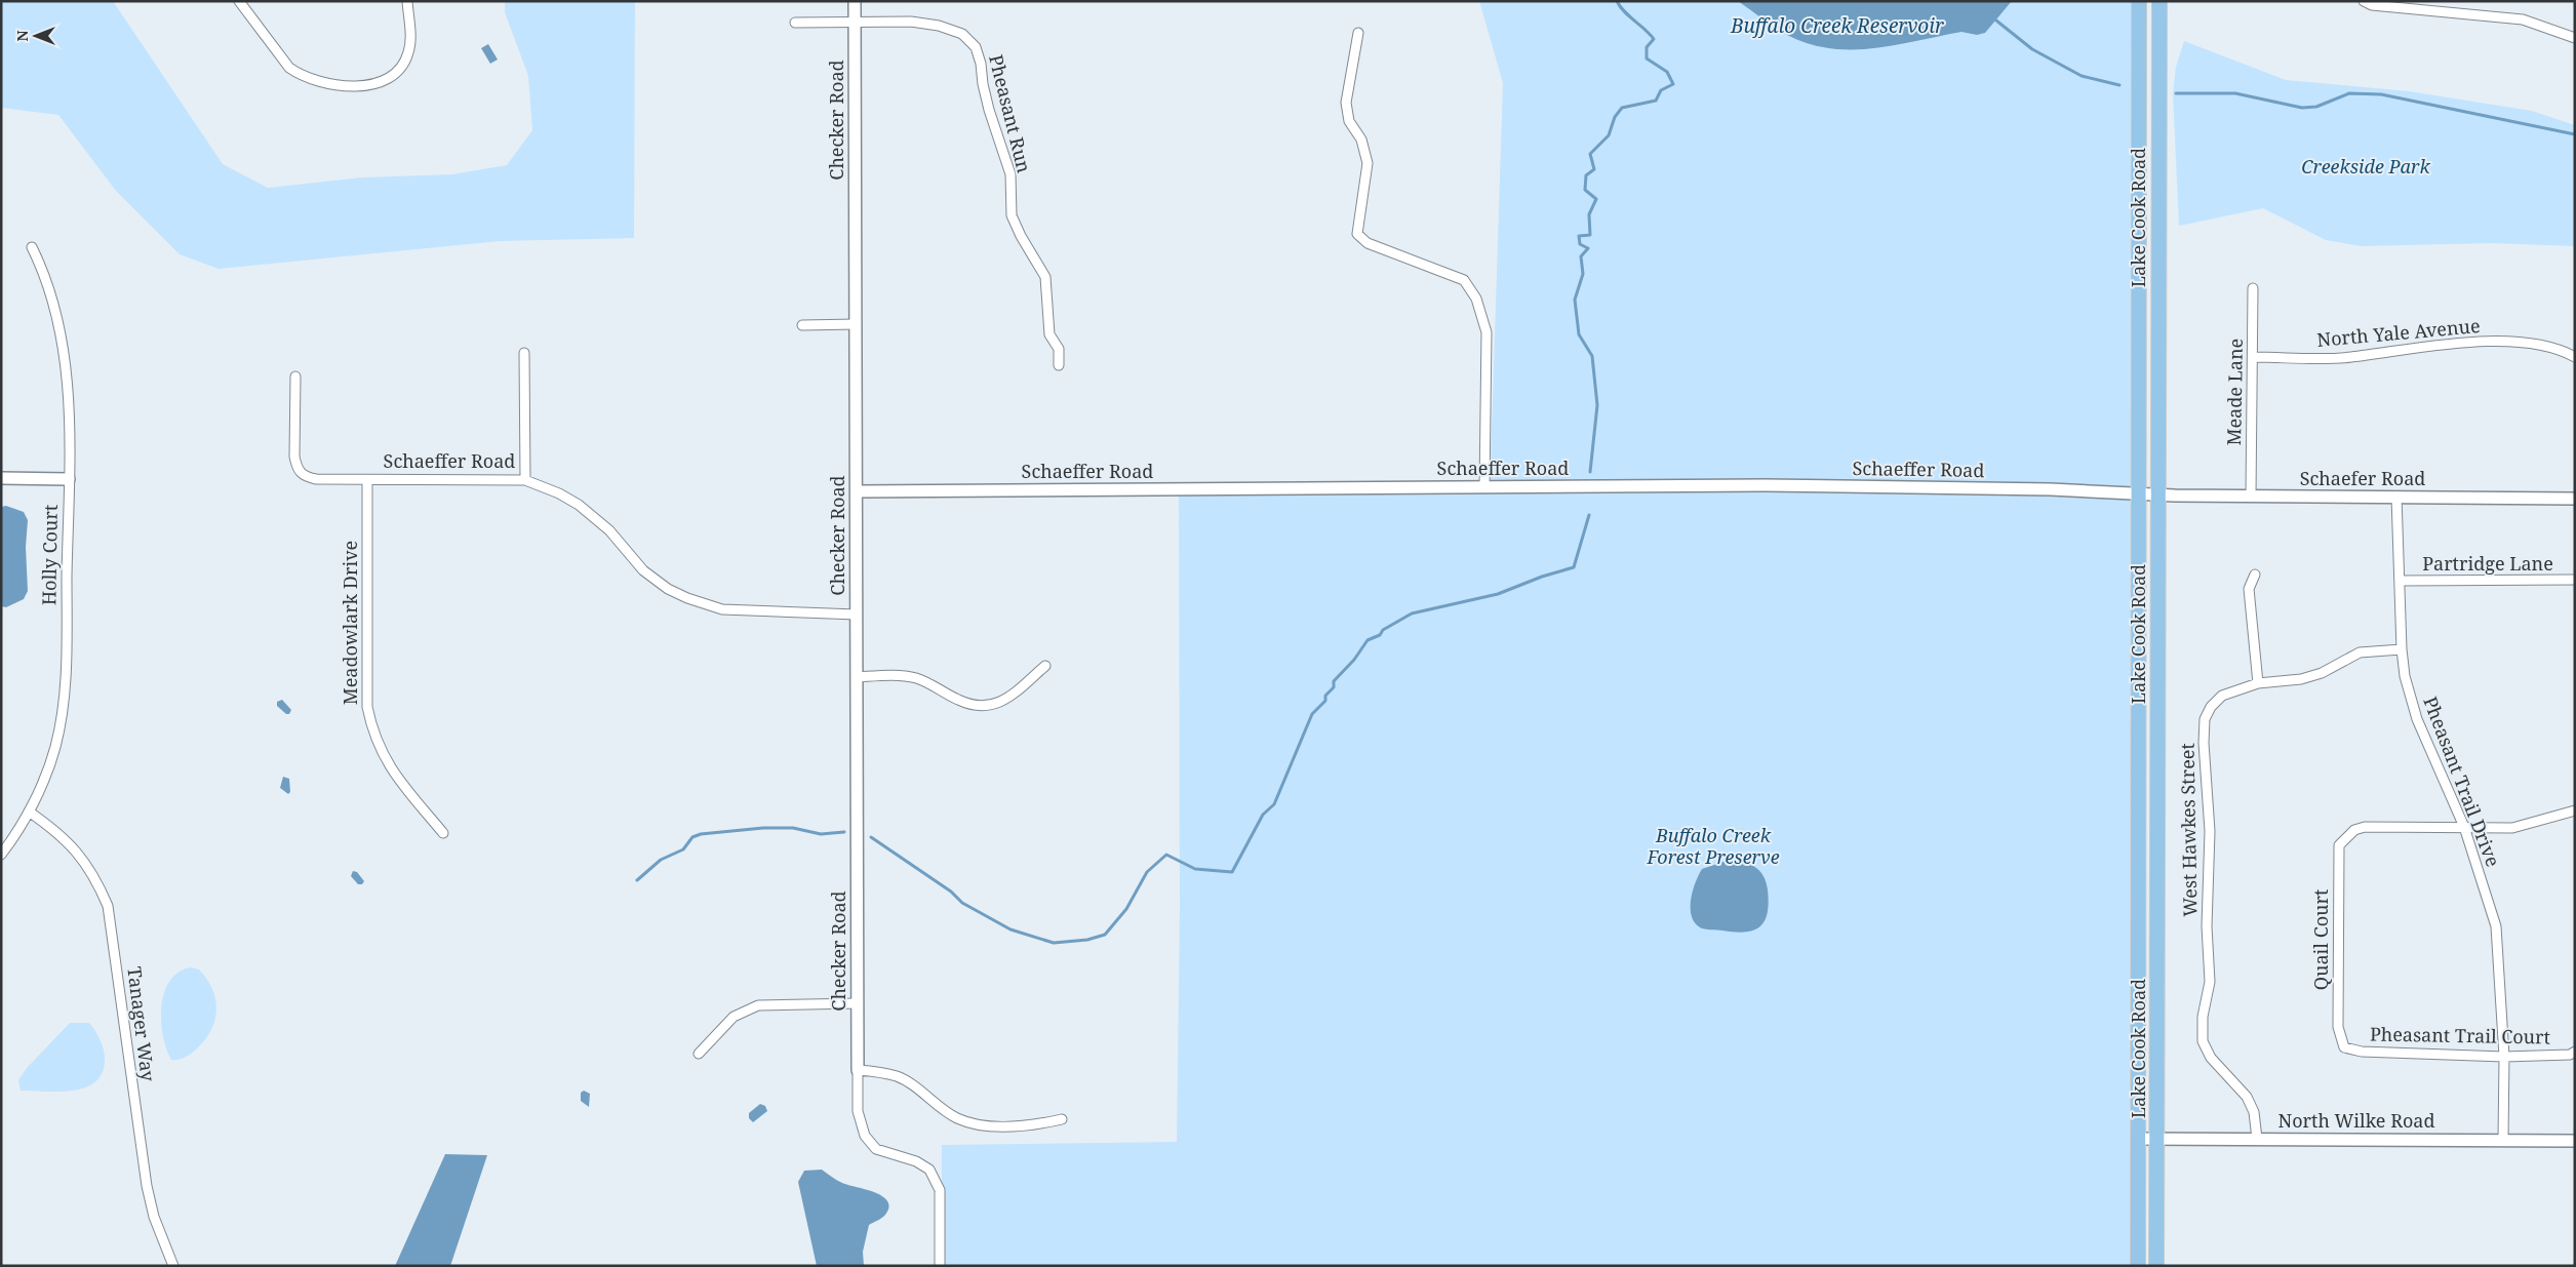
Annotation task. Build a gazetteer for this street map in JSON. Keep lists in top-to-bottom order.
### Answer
{
  "streets": {
    "main road": ["Lake Cook Road"],
    "street": [
      "Pheasant Run",
      "Checker Road",
      "North Yale Avenue",
      "Meade Lane",
      "Schaeffer Road",
      "Schaefer Road",
      "Holly Court",
      "Partridge Lane",
      "Meadowlark Drive",
      "Pheasant Trail Drive",
      "West Hawkes Street",
      "Quail Court",
      "Tanager Way",
      "Pheasant Trail Court",
      "North Wilke Road"
    ]
  },
  "crossings": [
    ["Pheasant Run", "Checker Road"],
    ["Checker Road", "Schaeffer Road"],
    ["Lake Cook Road", "Schaeffer Road"],
    ["Lake Cook Road", "Schaefer Road"],
    ["Lake Cook Road", "North Wilke Road"],
    ["North Yale Avenue", "Meade Lane"],
    ["Meade Lane", "Schaefer Road"],
    ["Schaeffer Road", "Schaefer Road"],
    ["Schaeffer Road", "Meadowlark Drive"],
    ["Schaefer Road", "Pheasant Trail Drive"],
    ["Holly Court", "Tanager Way"],
    ["Partridge Lane", "Pheasant Trail Drive"],
    ["Pheasant Trail Drive", "West Hawkes Street"],
    ["Pheasant Trail Drive", "Quail Court"],
    ["Pheasant Trail Drive", "Pheasant Trail Court"],
    ["Pheasant Trail Drive", "North Wilke Road"],
    ["West Hawkes Street", "North Wilke Road"],
    ["Quail Court", "Pheasant Trail Court"]
  ],
  "water": ["Buffalo Creek Reservoir"],
  "parks": ["Creekside Park", "Buffalo Creek Forest Preserve"],
  "north": "left"
}
